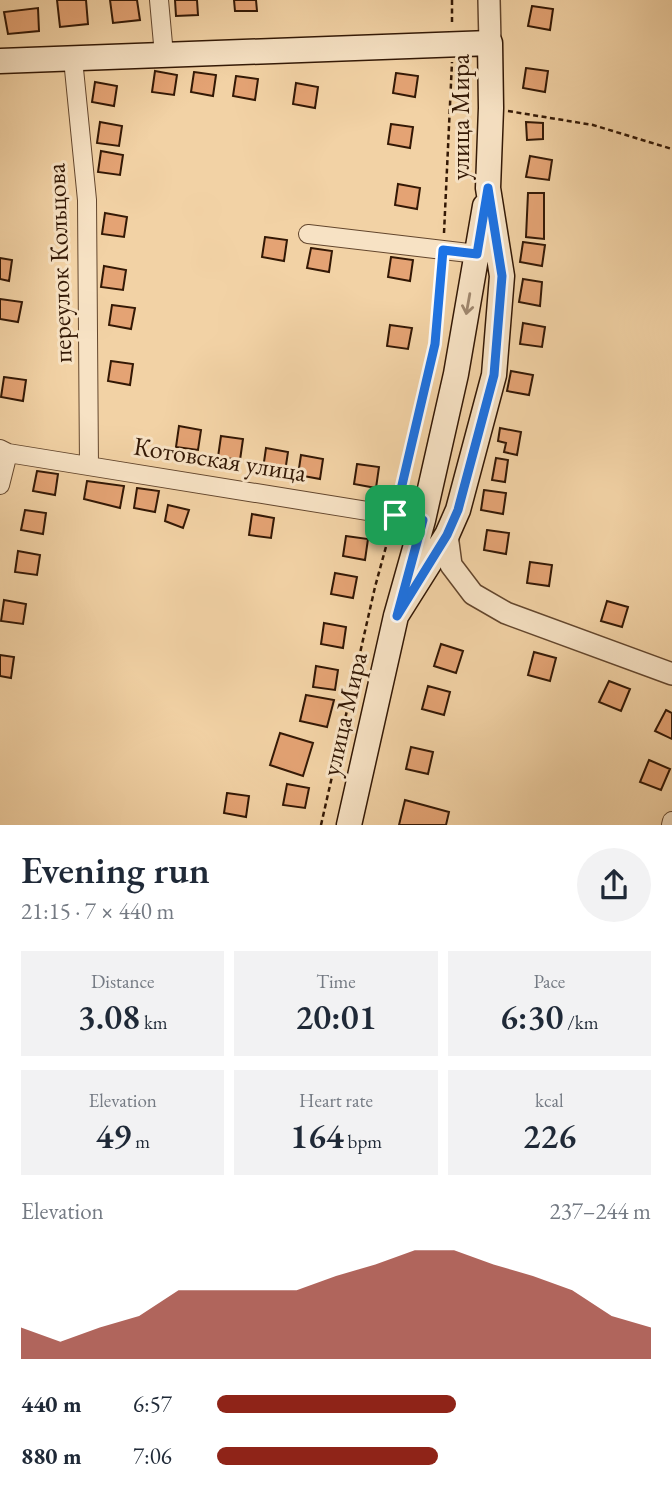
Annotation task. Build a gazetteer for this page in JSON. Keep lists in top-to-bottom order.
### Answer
{
  "streets": {
    "main road": ["улица Мира"],
    "street": ["переулок Кольцова", "Котовская улица"]
  },
  "crossings": [
    ["улица Мира", "Котовская улица"],
    ["переулок Кольцова", "Котовская улица"]
  ],
  "page": {
    "heading": ["Evening run", "21:15 · 7 × 440 m"],
    "stats": [
      ["Distance", "3.08 km"],
      ["Time", "20:01"],
      ["Pace", "6:30 /km"],
      ["Elevation", "49 m"],
      ["Heart rate", "164 bpm"],
      ["kcal", "226"]
    ],
    "chart": ["Elevation", "237–244 m"],
    "list": [
      {
        "name": "440 m",
        "note": "6:57"
      },
      {
        "name": "880 m",
        "note": "7:06"
      }
    ]
  }
}
